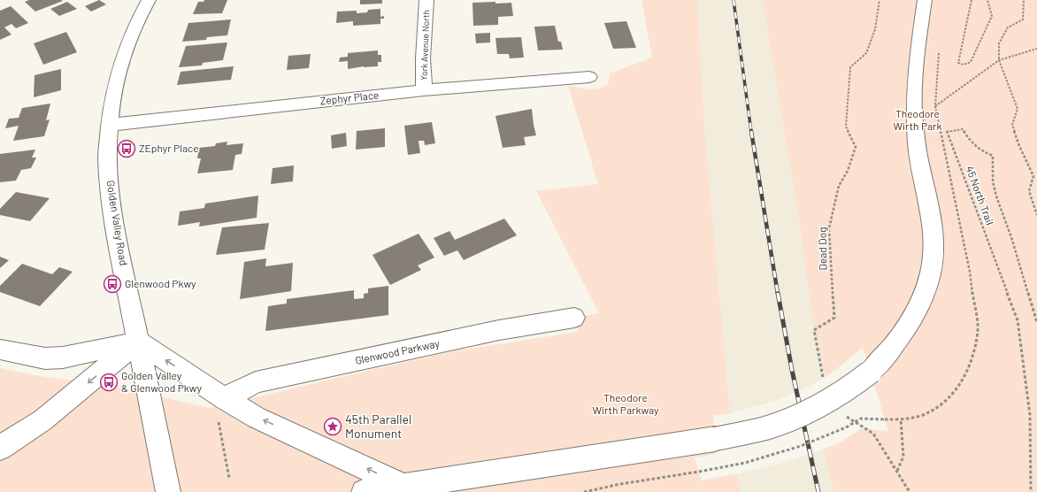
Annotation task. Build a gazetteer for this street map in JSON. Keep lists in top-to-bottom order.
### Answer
{
  "streets": {
    "street": [
      "York Avenue North",
      "Zephyr Place",
      "Golden Valley Road",
      "Glenwood Parkway"
    ],
    "path": ["45 North Trail", "Dead Dog"]
  },
  "crossings": [
    ["York Avenue North", "Zephyr Place"],
    ["Zephyr Place", "Golden Valley Road"]
  ],
  "parks": ["Theodore Wirth Park", "Theodore Wirth Parkway"],
  "places": {
    "bus stop": ["ZEphyr Place", "Glenwood Pkwy", "Golden Valley & Glenwood Pkwy"],
    "place": ["45th Parallel Monument"]
  }
}
